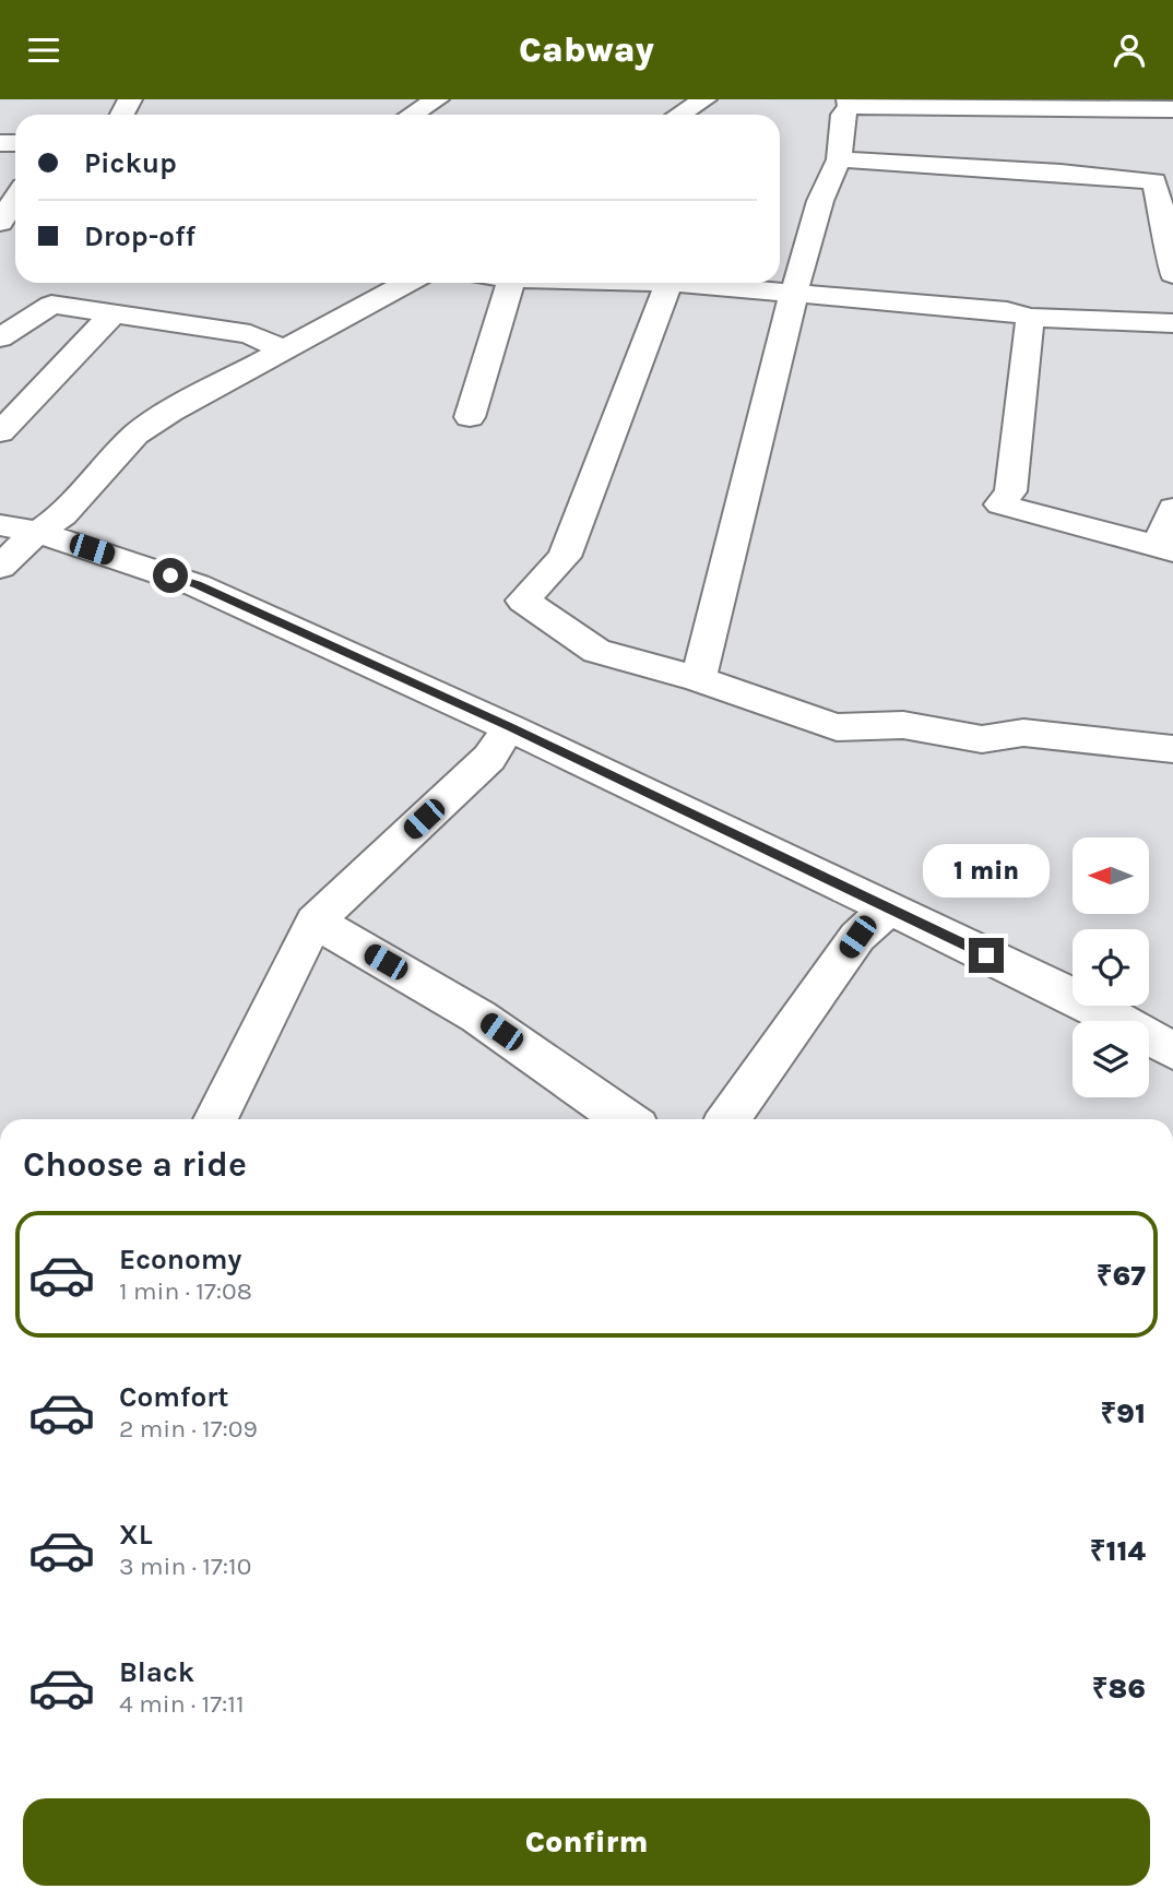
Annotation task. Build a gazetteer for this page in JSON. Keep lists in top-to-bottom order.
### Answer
{
  "north": "left",
  "page": {
    "header": "Cabway",
    "banner": ["Pickup", "Drop-off"],
    "bubble": "1 min",
    "heading": "Choose a ride",
    "list": [
      {
        "name": "Economy",
        "note": "1 min · 17:08",
        "value": "₹67"
      },
      {
        "name": "Comfort",
        "note": "2 min · 17:09",
        "value": "₹91"
      },
      {
        "name": "XL",
        "note": "3 min · 17:10",
        "value": "₹114"
      },
      {
        "name": "Black",
        "note": "4 min · 17:11",
        "value": "₹86"
      }
    ],
    "buttons": "Confirm"
  }
}
